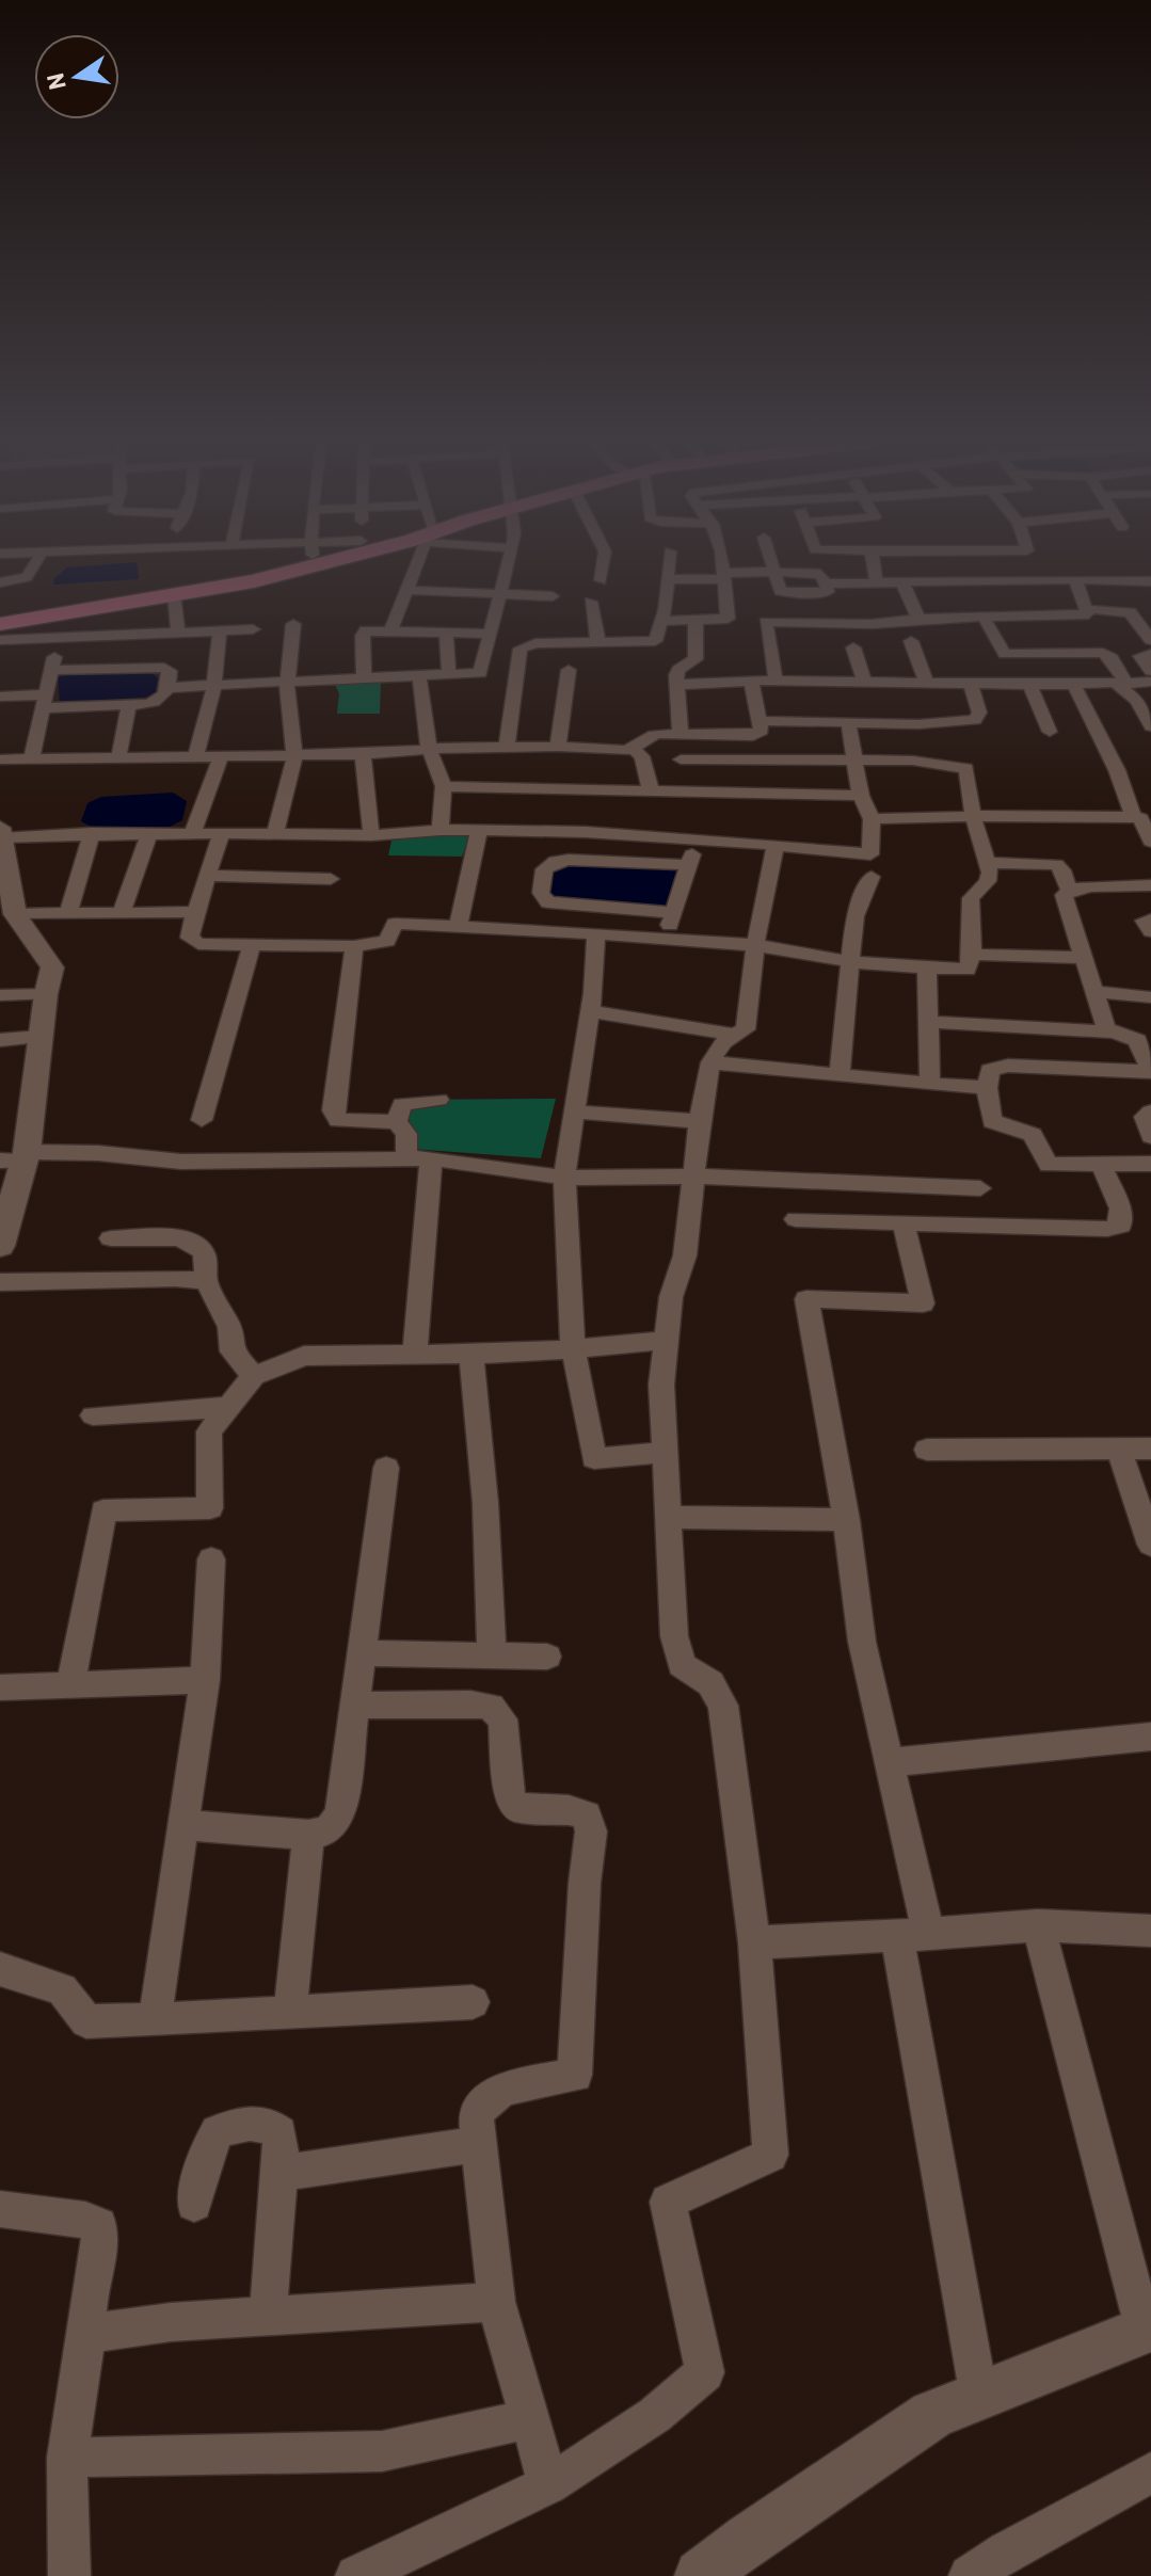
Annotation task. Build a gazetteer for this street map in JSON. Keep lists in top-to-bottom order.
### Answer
{
  "north": "left"
}
